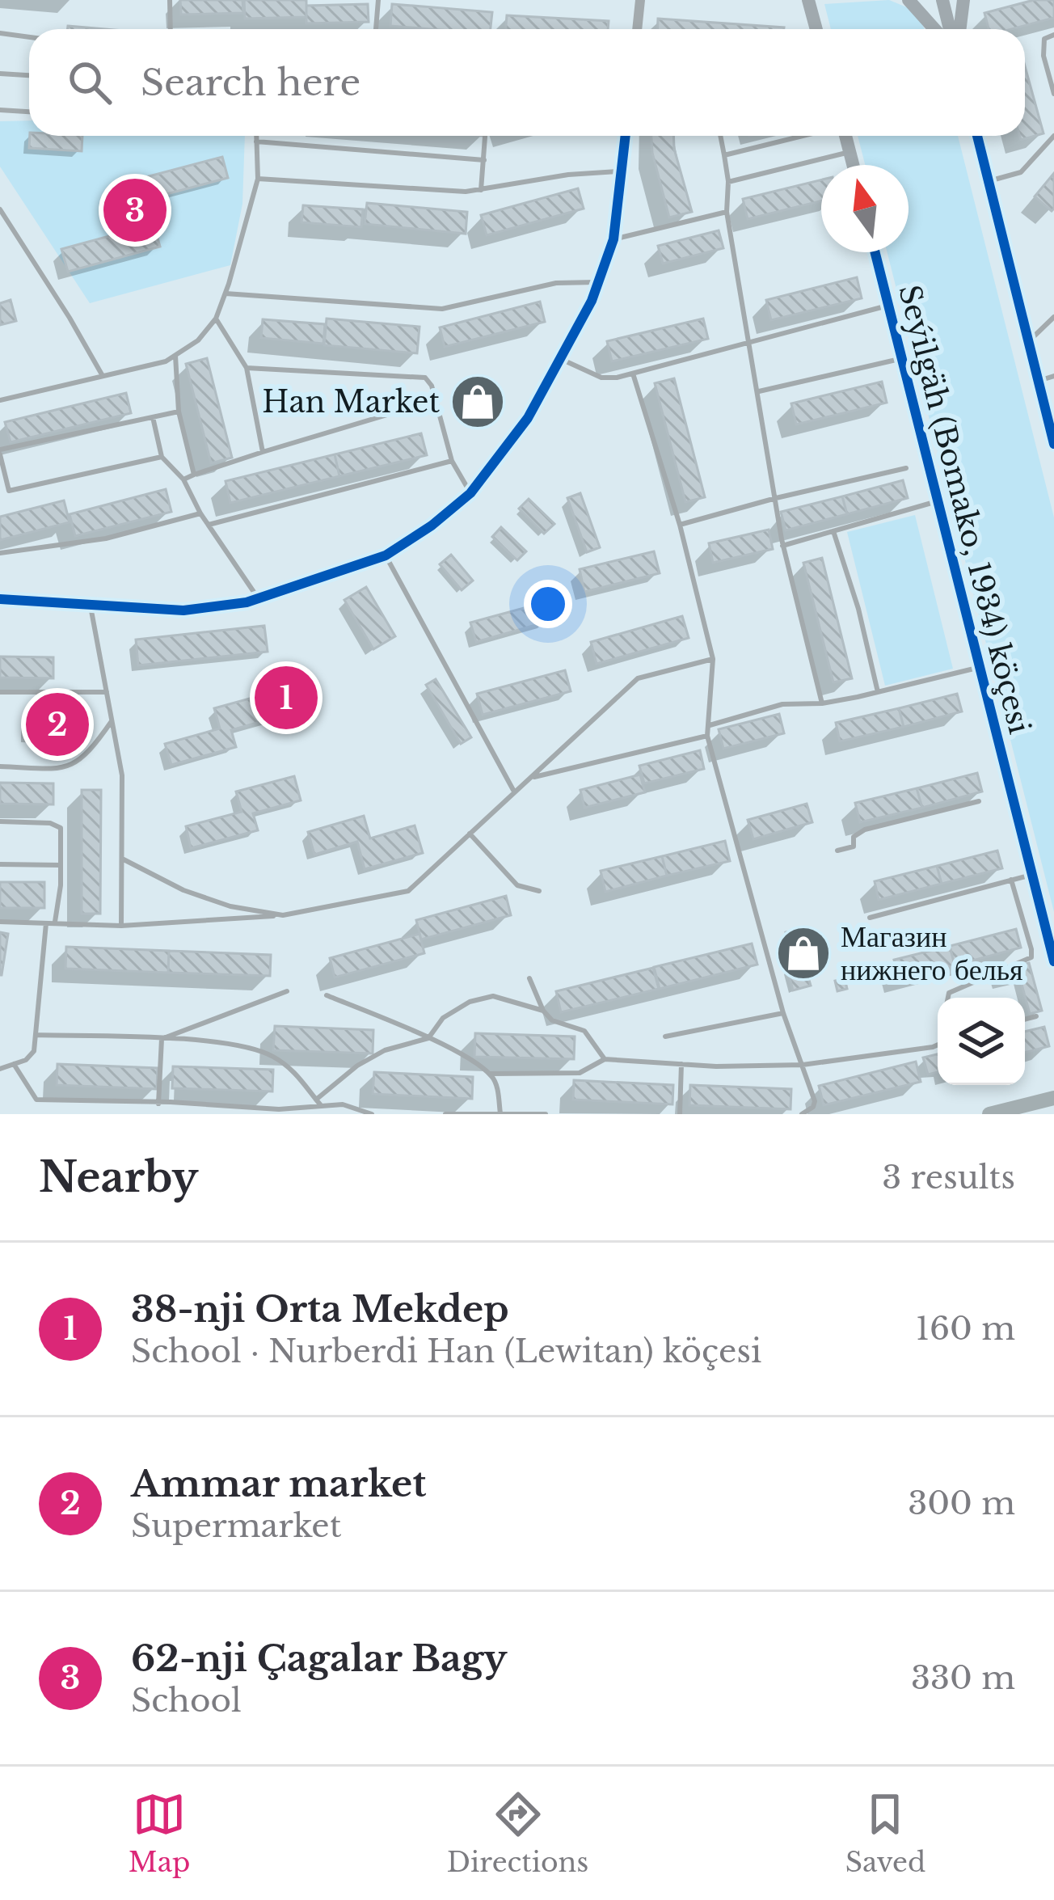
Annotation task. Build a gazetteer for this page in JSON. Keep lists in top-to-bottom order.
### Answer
{
  "streets": {
    "street": ["Seýilgäh (Bomako, 1934) köçesi"]
  },
  "places": {
    "shop": ["Han Market", "Магазин нижнего белья"]
  },
  "north": "top",
  "page": {
    "search": "Search here",
    "pins": ["3", "1", "2"],
    "heading": ["Nearby", "3 results"],
    "list": [
      {
        "mark": "1",
        "name": "38-nji Orta Mekdep",
        "note": "School · Nurberdi Han (Lewitan) köçesi",
        "value": "160 m"
      },
      {
        "mark": "2",
        "name": "Ammar market",
        "note": "Supermarket",
        "value": "300 m"
      },
      {
        "mark": "3",
        "name": "62-nji Çagalar Bagy",
        "note": "School",
        "value": "330 m"
      }
    ],
    "nav": ["Map", "Directions", "Saved"]
  }
}
